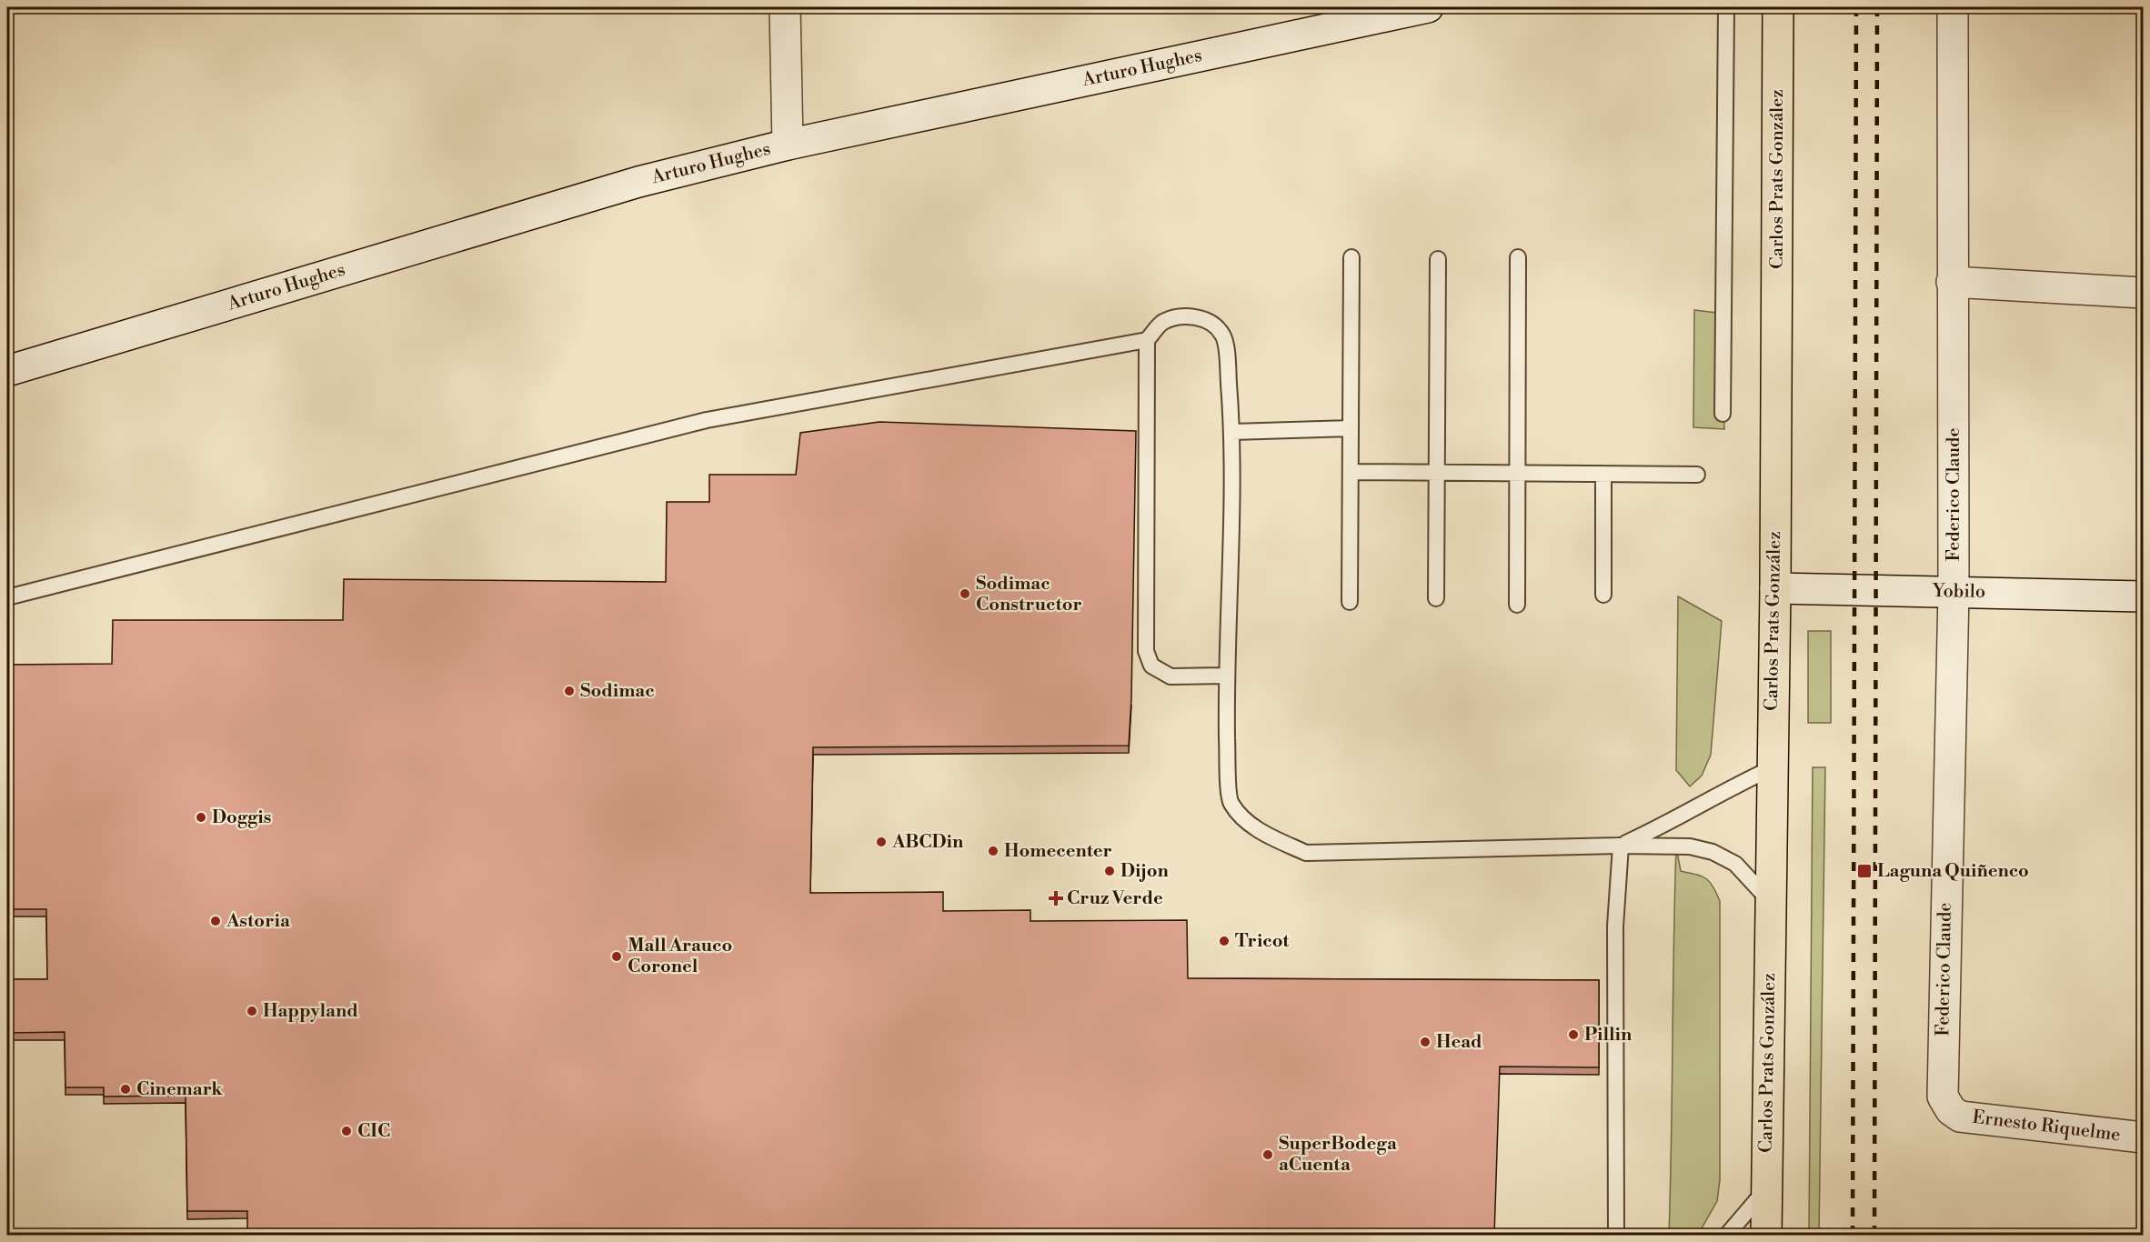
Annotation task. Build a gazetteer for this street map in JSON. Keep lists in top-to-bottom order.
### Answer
{
  "streets": {
    "main road": ["Carlos Prats González"],
    "street": [
      "Arturo Hughes",
      "Federico Claude",
      "Yobilo",
      "Ernesto Riquelme"
    ]
  },
  "crossings": [
    ["Carlos Prats González", "Yobilo"],
    ["Federico Claude", "Yobilo"],
    ["Federico Claude", "Ernesto Riquelme"]
  ],
  "places": {
    "other": [
      "Sodimac Constructor",
      "Sodimac",
      "Doggis",
      "ABCDin",
      "Homecenter",
      "Dijon",
      "Astoria",
      "Tricot",
      "Mall Arauco Coronel",
      "Happyland",
      "Pillin",
      "Head",
      "Cinemark",
      "CIC",
      "SuperBodega aCuenta"
    ],
    "transit": ["Laguna Quiñenco"],
    "health": ["Cruz Verde"]
  }
}
